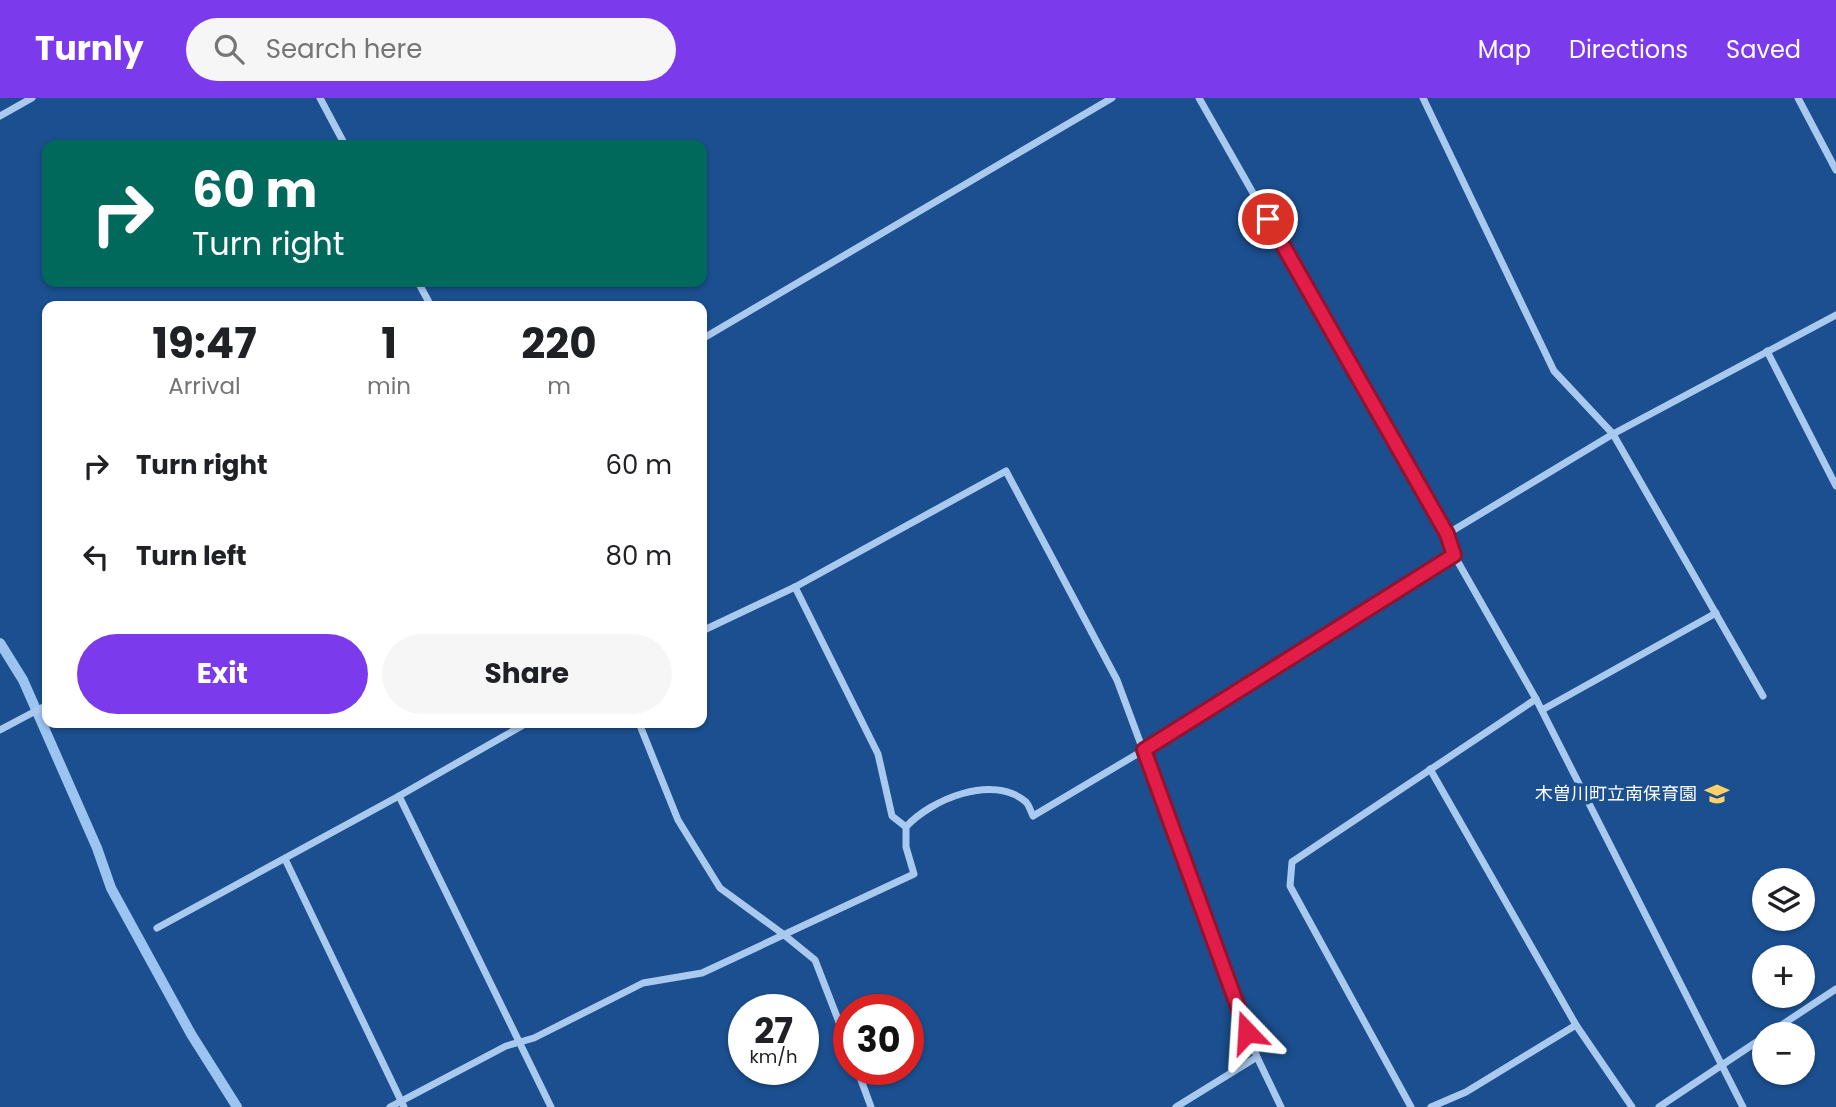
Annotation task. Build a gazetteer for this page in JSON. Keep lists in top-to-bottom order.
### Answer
{
  "places": {
    "school or university": ["木曽川町立南保育園"]
  },
  "page": {
    "header": "Turnly",
    "search": "Search here",
    "nav": ["Map", "Directions", "Saved"],
    "turn": ["60 m", "Turn right"],
    "eta": [
      "19:47",
      "Arrival",
      "1",
      "min",
      "220",
      "m"
    ],
    "list": [
      {
        "name": "Turn right",
        "value": "60 m"
      },
      {
        "name": "Turn left",
        "value": "80 m"
      }
    ],
    "buttons": ["Exit", "Share"],
    "map_buttons": ["+", "−"],
    "speed": "27 km/h",
    "limit": "30"
  }
}
